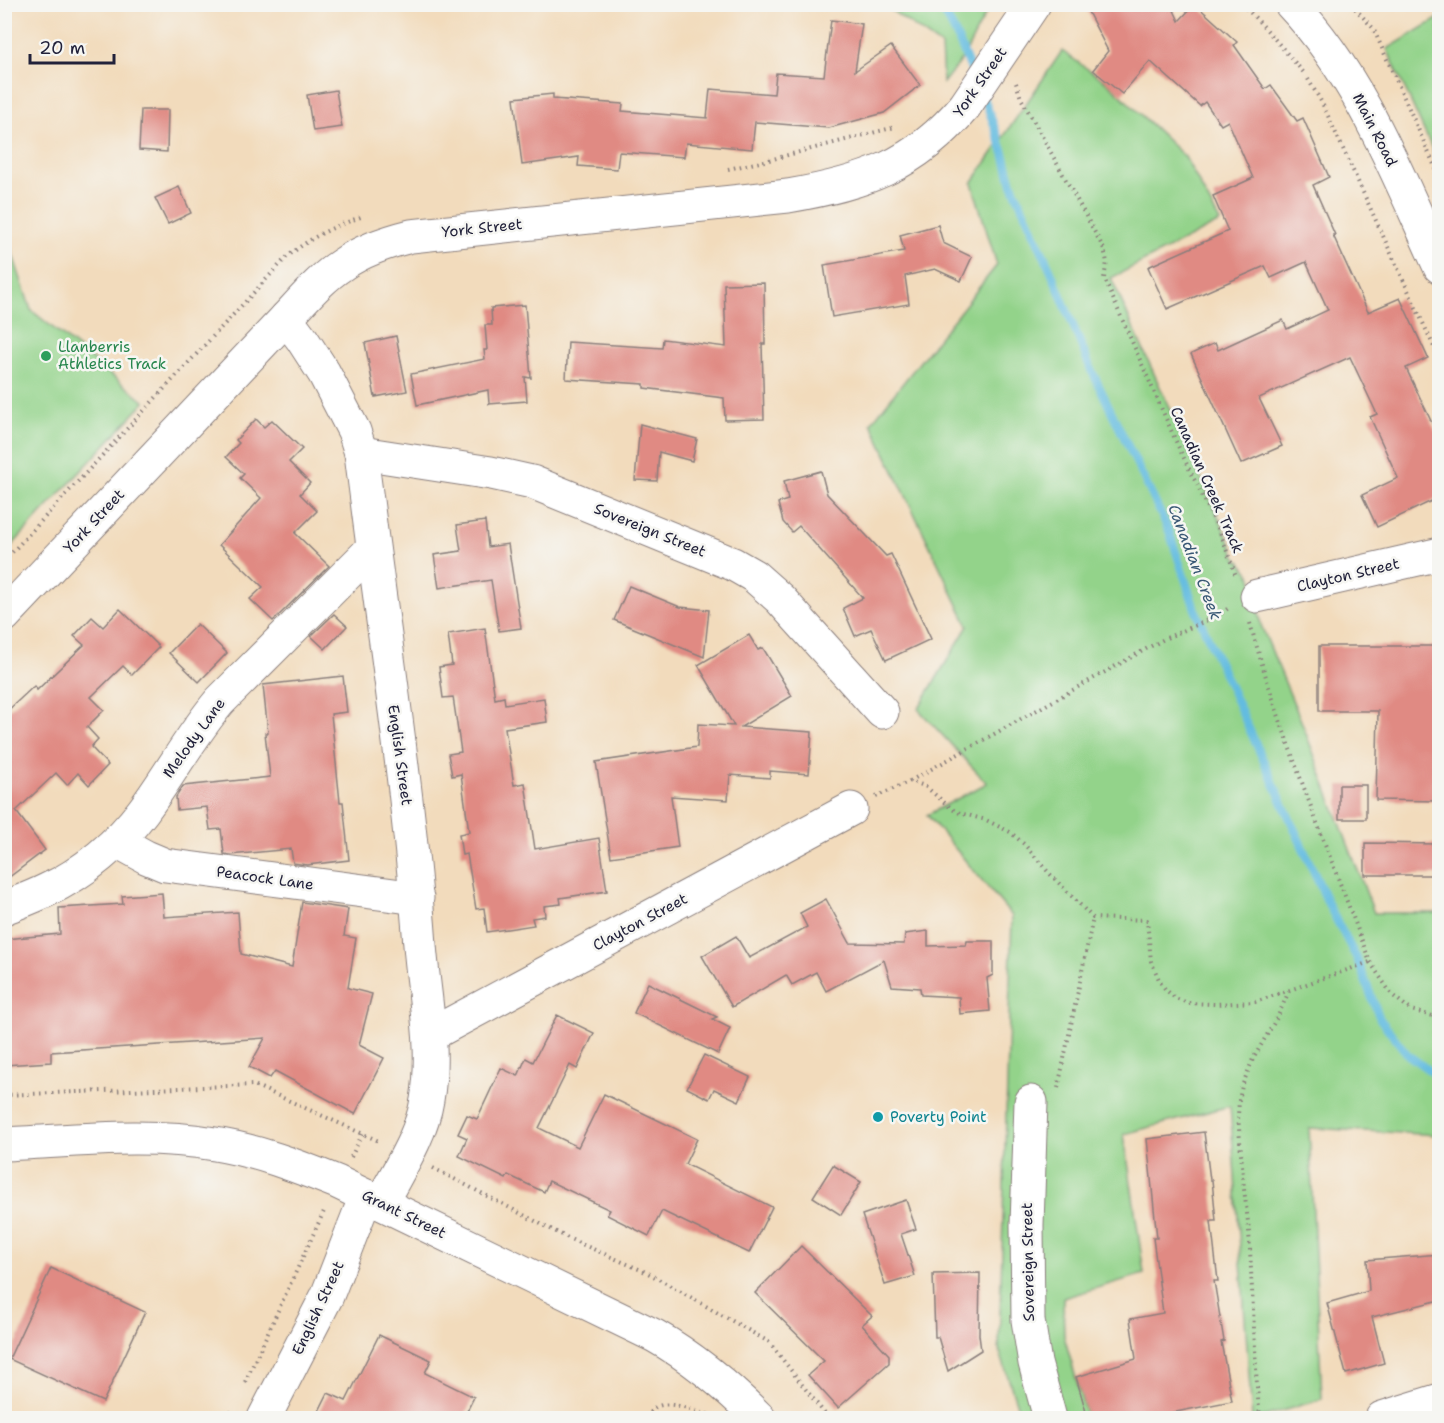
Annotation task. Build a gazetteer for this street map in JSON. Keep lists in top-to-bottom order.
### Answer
{
  "streets": {
    "street": [
      "York Street",
      "Main Road",
      "Sovereign Street",
      "Clayton Street",
      "Melody Lane",
      "English Street",
      "Peacock Lane",
      "Grant Street"
    ],
    "path": ["Canadian Creek Track"]
  },
  "crossings": [
    ["York Street", "Canadian Creek Track"],
    ["York Street", "English Street"],
    ["Canadian Creek Track", "Clayton Street"],
    ["Sovereign Street", "English Street"],
    ["Clayton Street", "English Street"],
    ["Melody Lane", "English Street"],
    ["Melody Lane", "Peacock Lane"],
    ["English Street", "Peacock Lane"],
    ["English Street", "Grant Street"]
  ],
  "water": ["Canadian Creek"],
  "places": ["Llanberris Athletics Track", "Poverty Point"],
  "scale_bar": "20 m"
}
